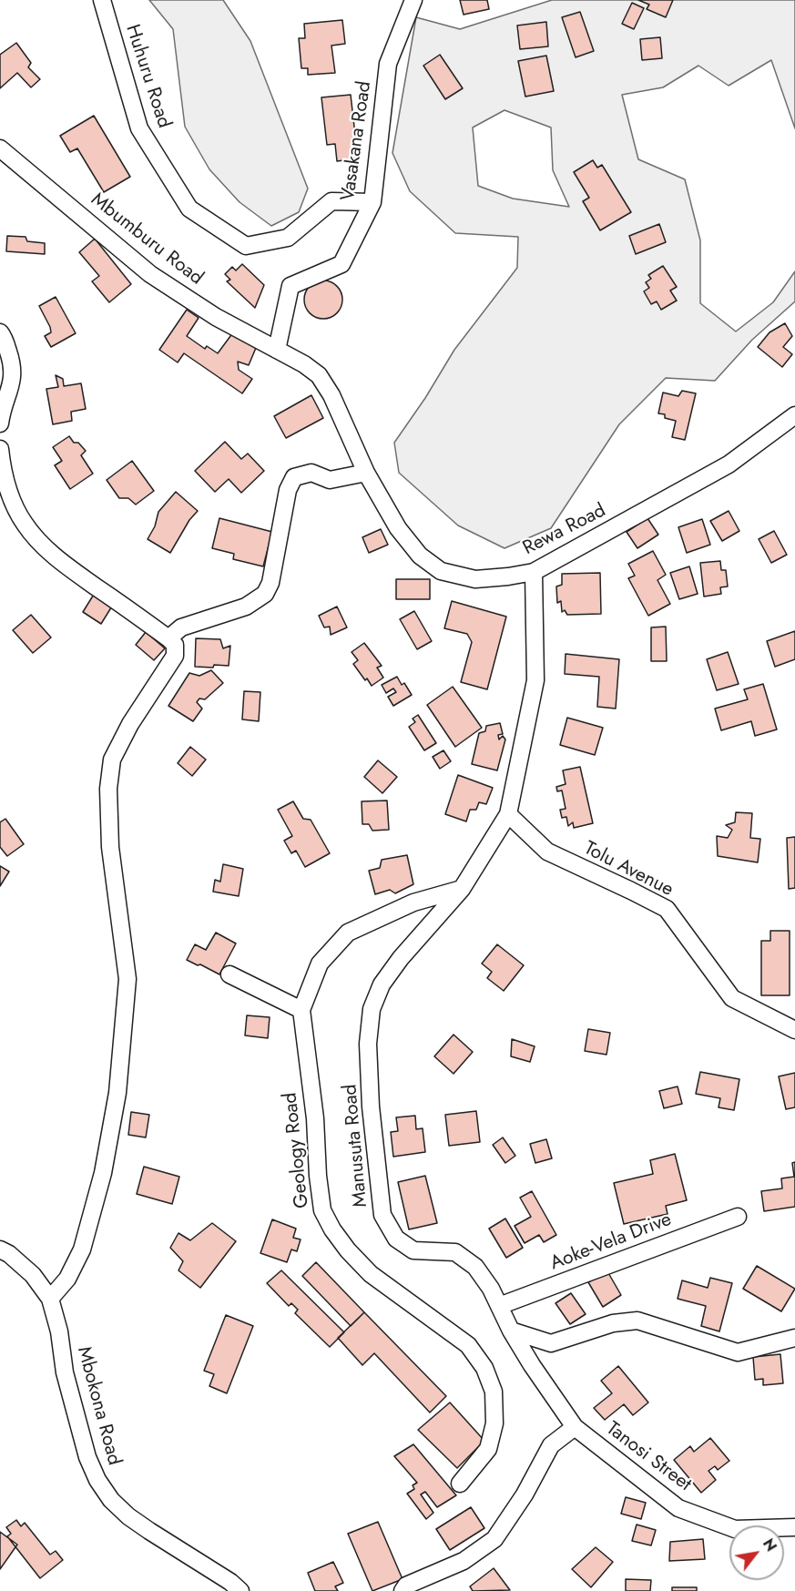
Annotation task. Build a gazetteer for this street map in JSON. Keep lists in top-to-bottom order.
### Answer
{
  "streets": {
    "street": [
      "Huhuru Road",
      "Vasakana Road",
      "Mbumburu Road",
      "Rewa Road",
      "Tolu Avenue",
      "Manusuta Road",
      "Geology Road",
      "Aoke-Vela Drive",
      "Mbokona Road",
      "Tanosi Street"
    ]
  },
  "crossings": [
    ["Huhuru Road", "Vasakana Road"],
    ["Vasakana Road", "Mbumburu Road"],
    ["Vasakana Road", "Rewa Road"],
    ["Mbumburu Road", "Rewa Road"],
    ["Tolu Avenue", "Manusuta Road"],
    ["Manusuta Road", "Geology Road"],
    ["Manusuta Road", "Aoke-Vela Drive"],
    ["Manusuta Road", "Tanosi Street"]
  ],
  "north": "top right"
}
